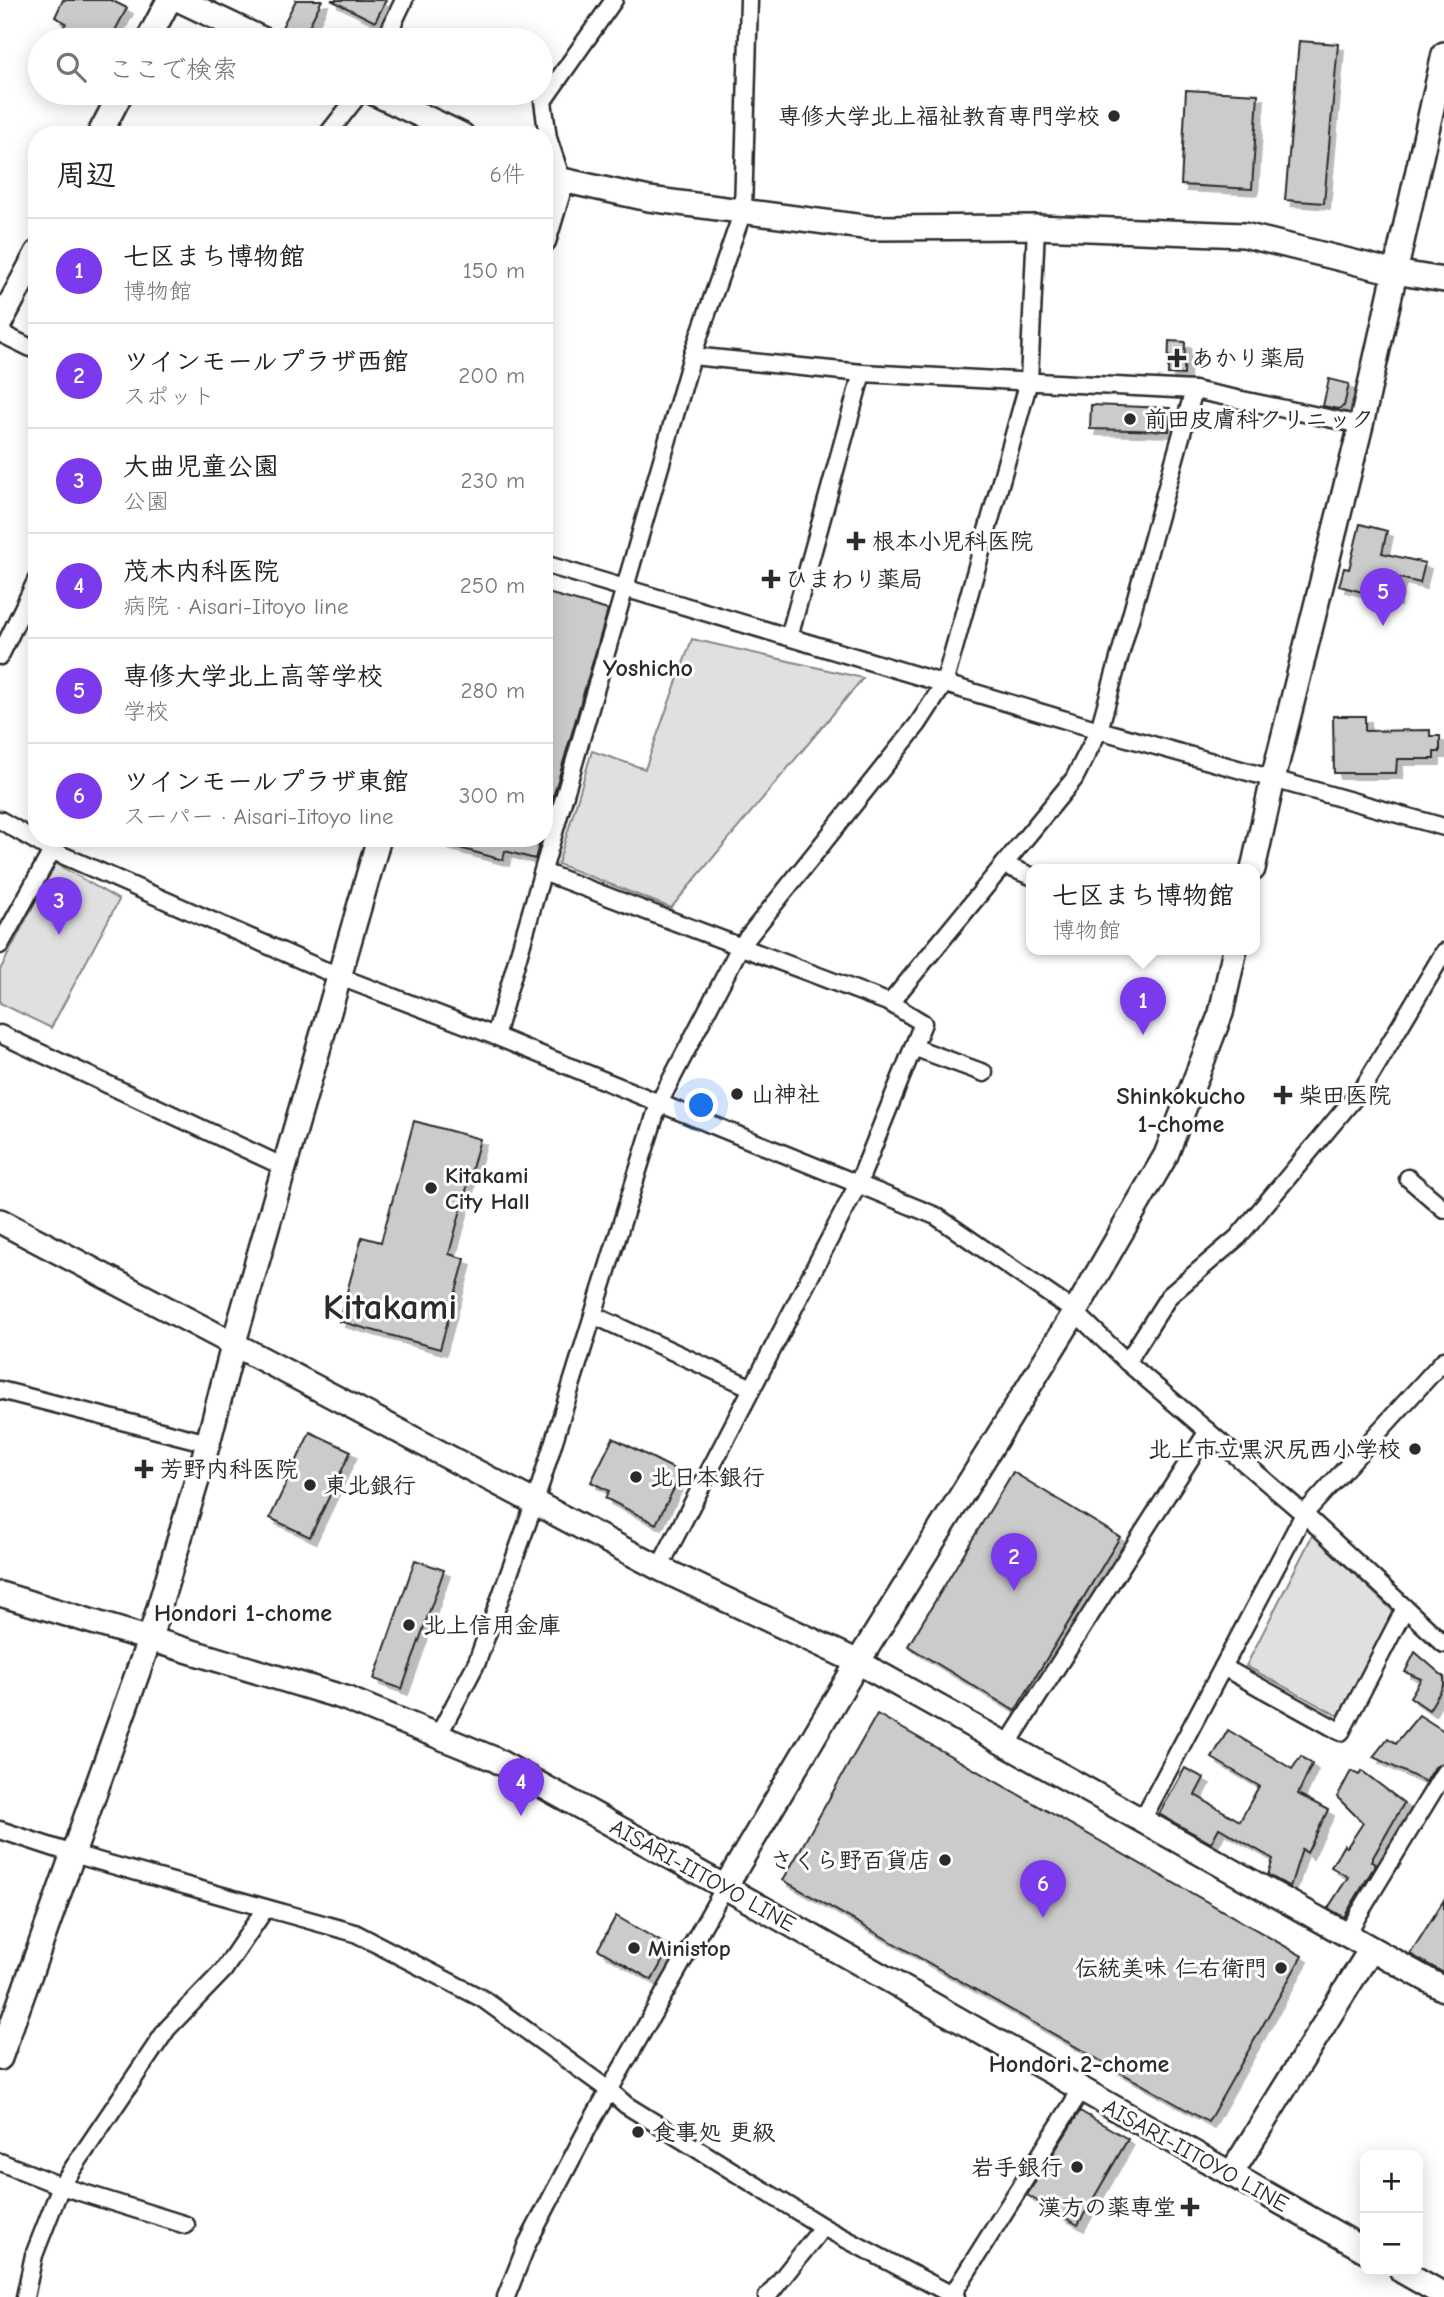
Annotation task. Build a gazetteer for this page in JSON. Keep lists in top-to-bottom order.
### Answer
{
  "streets": {
    "street": ["AISARI-IITOYO LINE"]
  },
  "districts": [
    "Yoshicho",
    "Shinkokucho 1-chome",
    "Kitakami",
    "Hondori 1-chome",
    "Hondori 2-chome"
  ],
  "places": {
    "other": [
      "専修大学北上福祉教育専門学校",
      "前田皮膚科クリニック",
      "山神社",
      "Kitakami City Hall",
      "北上市立黒沢尻西小学校",
      "北日本銀行",
      "東北銀行",
      "北上信用金庫",
      "さくら野百貨店",
      "Ministop",
      "伝統美味 仁右衛門",
      "食事処 更級",
      "岩手銀行"
    ],
    "health": [
      "あかり薬局",
      "根本小児科医院",
      "ひまわり薬局",
      "柴田医院",
      "芳野内科医院",
      "漢方の薬専堂"
    ]
  },
  "page": {
    "search": "ここで検索",
    "heading": ["周辺", "6件"],
    "list": [
      {
        "mark": "1",
        "name": "七区まち博物館",
        "note": "博物館",
        "value": "150 m"
      },
      {
        "mark": "2",
        "name": "ツインモールプラザ西館",
        "note": "スポット",
        "value": "200 m"
      },
      {
        "mark": "3",
        "name": "大曲児童公園",
        "note": "公園",
        "value": "230 m"
      },
      {
        "mark": "4",
        "name": "茂木内科医院",
        "note": "病院 · Aisari-Iitoyo line",
        "value": "250 m"
      },
      {
        "mark": "5",
        "name": "専修大学北上高等学校",
        "note": "学校",
        "value": "280 m"
      },
      {
        "mark": "6",
        "name": "ツインモールプラザ東館",
        "note": "スーパー · Aisari-Iitoyo line",
        "value": "300 m"
      }
    ],
    "pins": [
      "5",
      "3",
      "1",
      "2",
      "4",
      "6"
    ],
    "popup": ["七区まち博物館", "博物館"],
    "map_buttons": ["+", "−"]
  }
}
